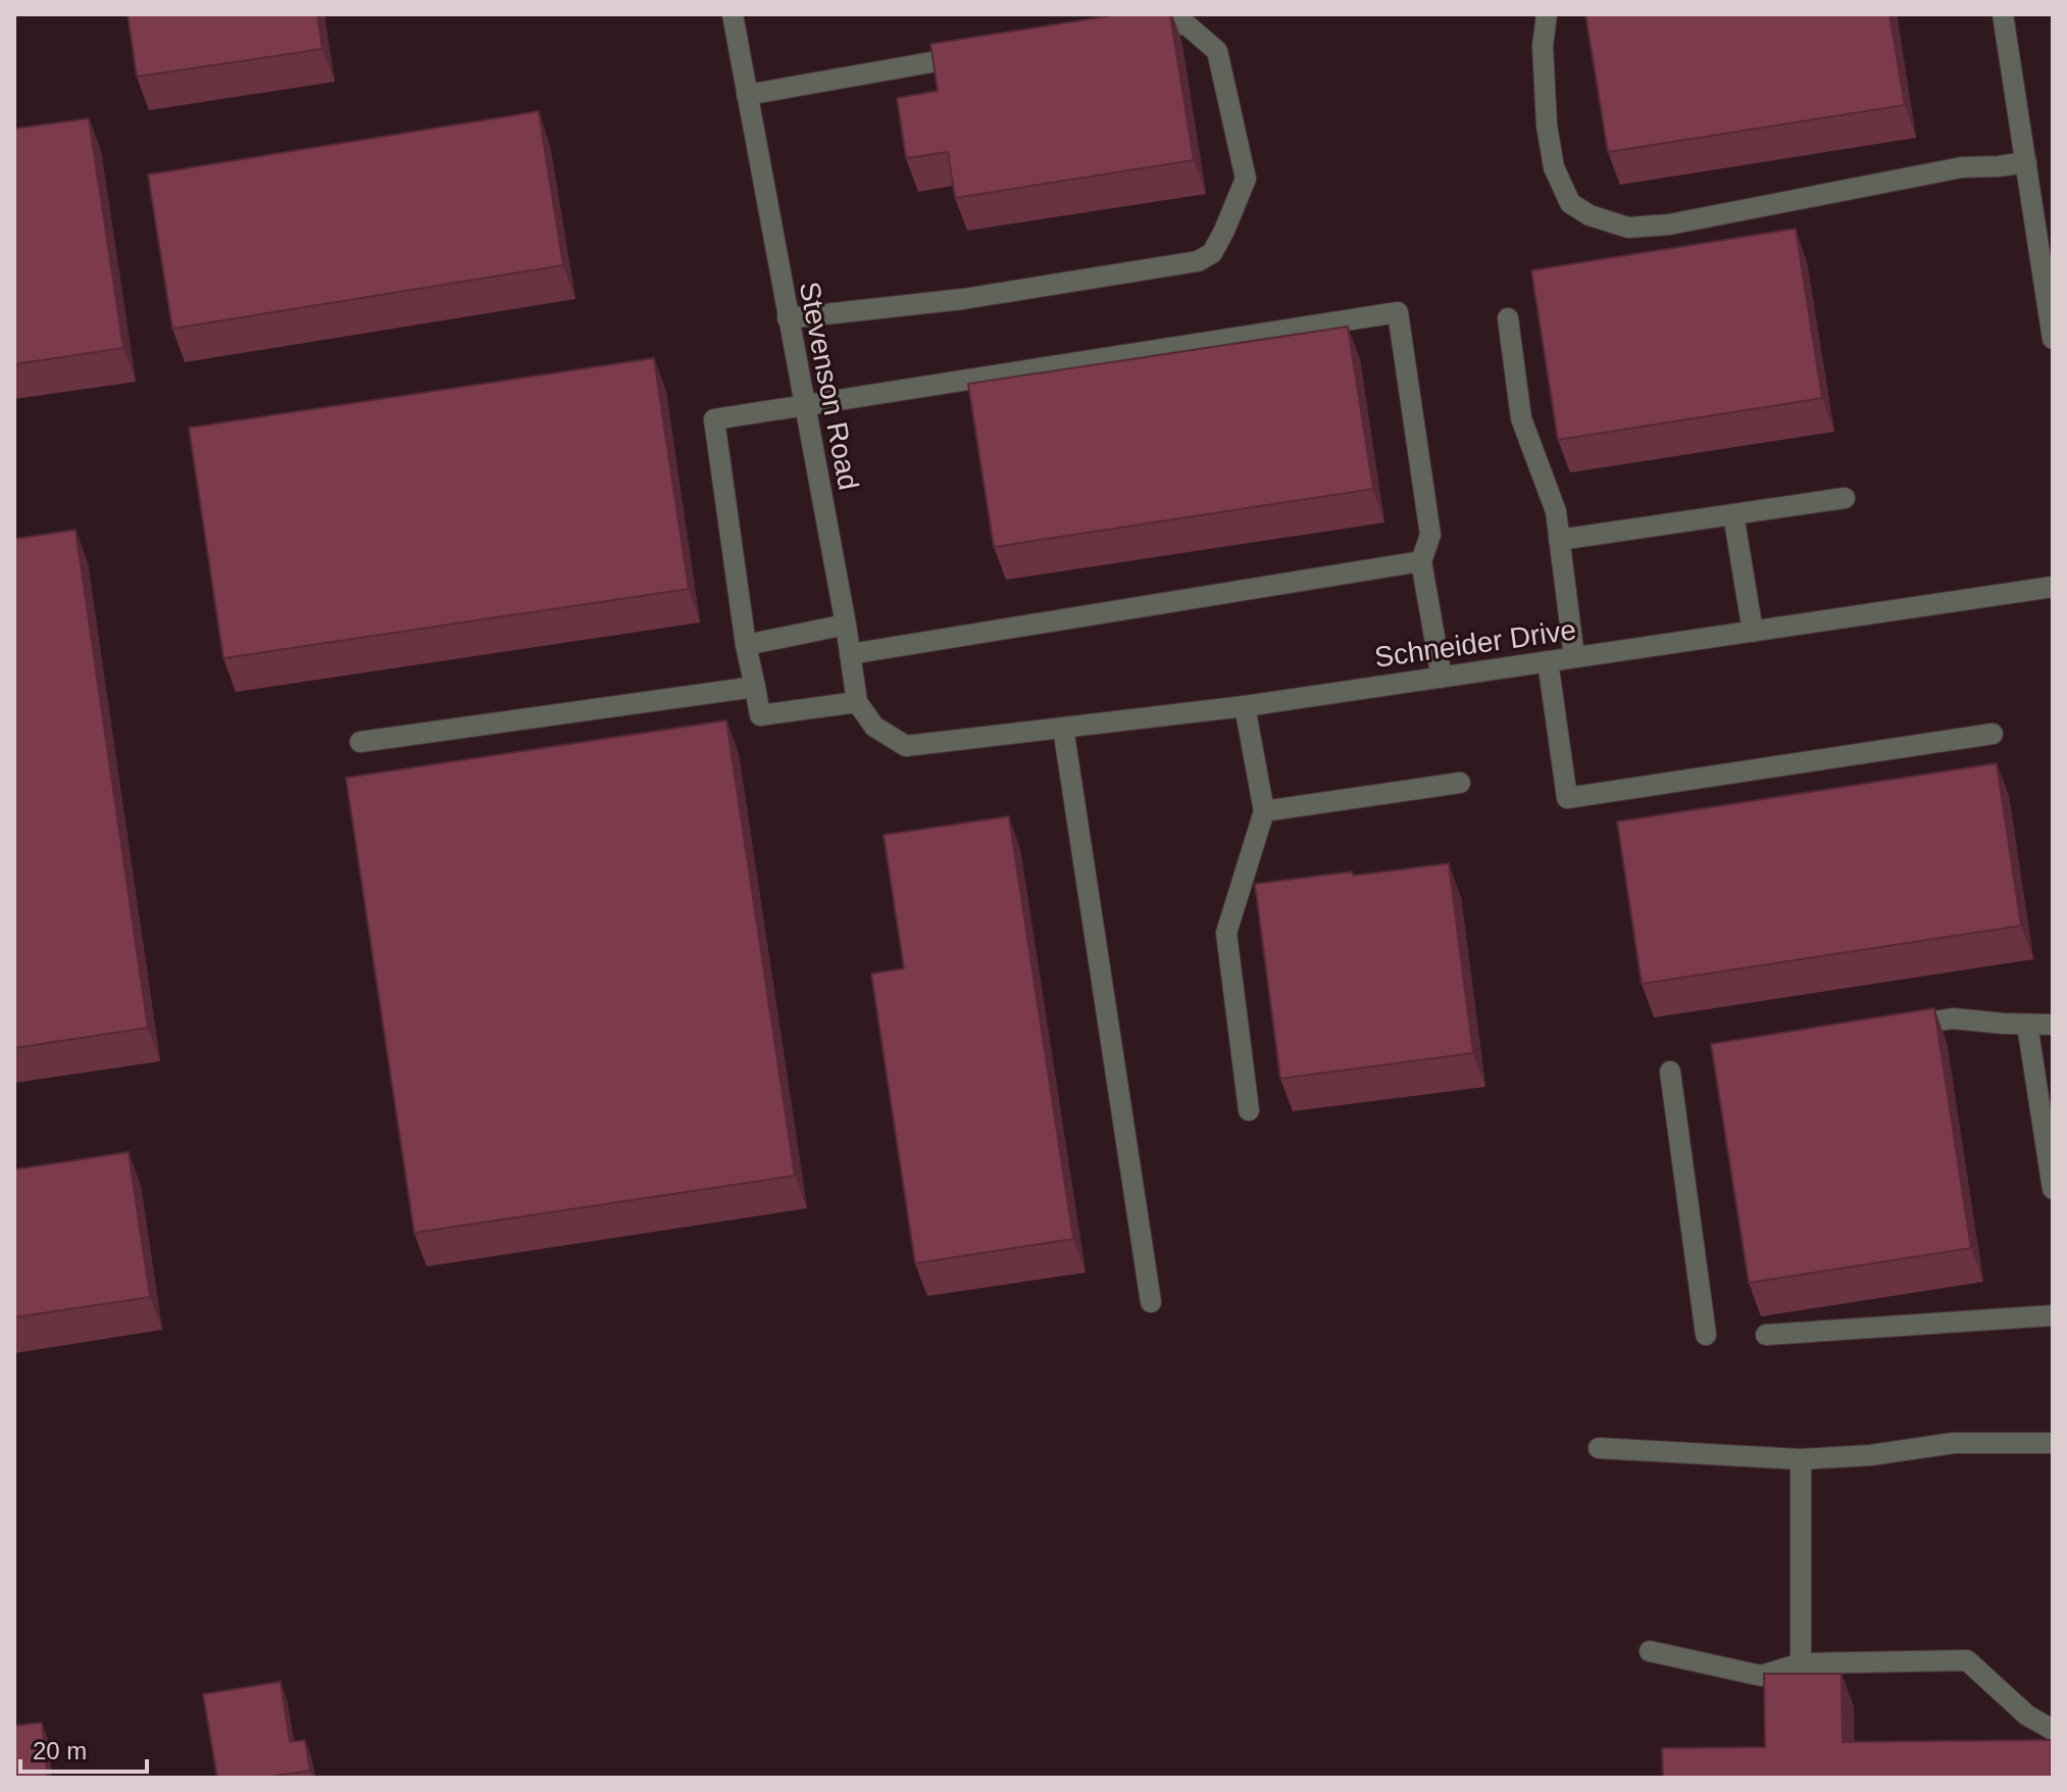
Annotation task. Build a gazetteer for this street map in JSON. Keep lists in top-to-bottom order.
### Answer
{
  "streets": {
    "street": ["Stevenson Road", "Schneider Drive"]
  },
  "crossings": [
    ["Stevenson Road", "Schneider Drive"]
  ],
  "scale_bar": "20 m"
}
